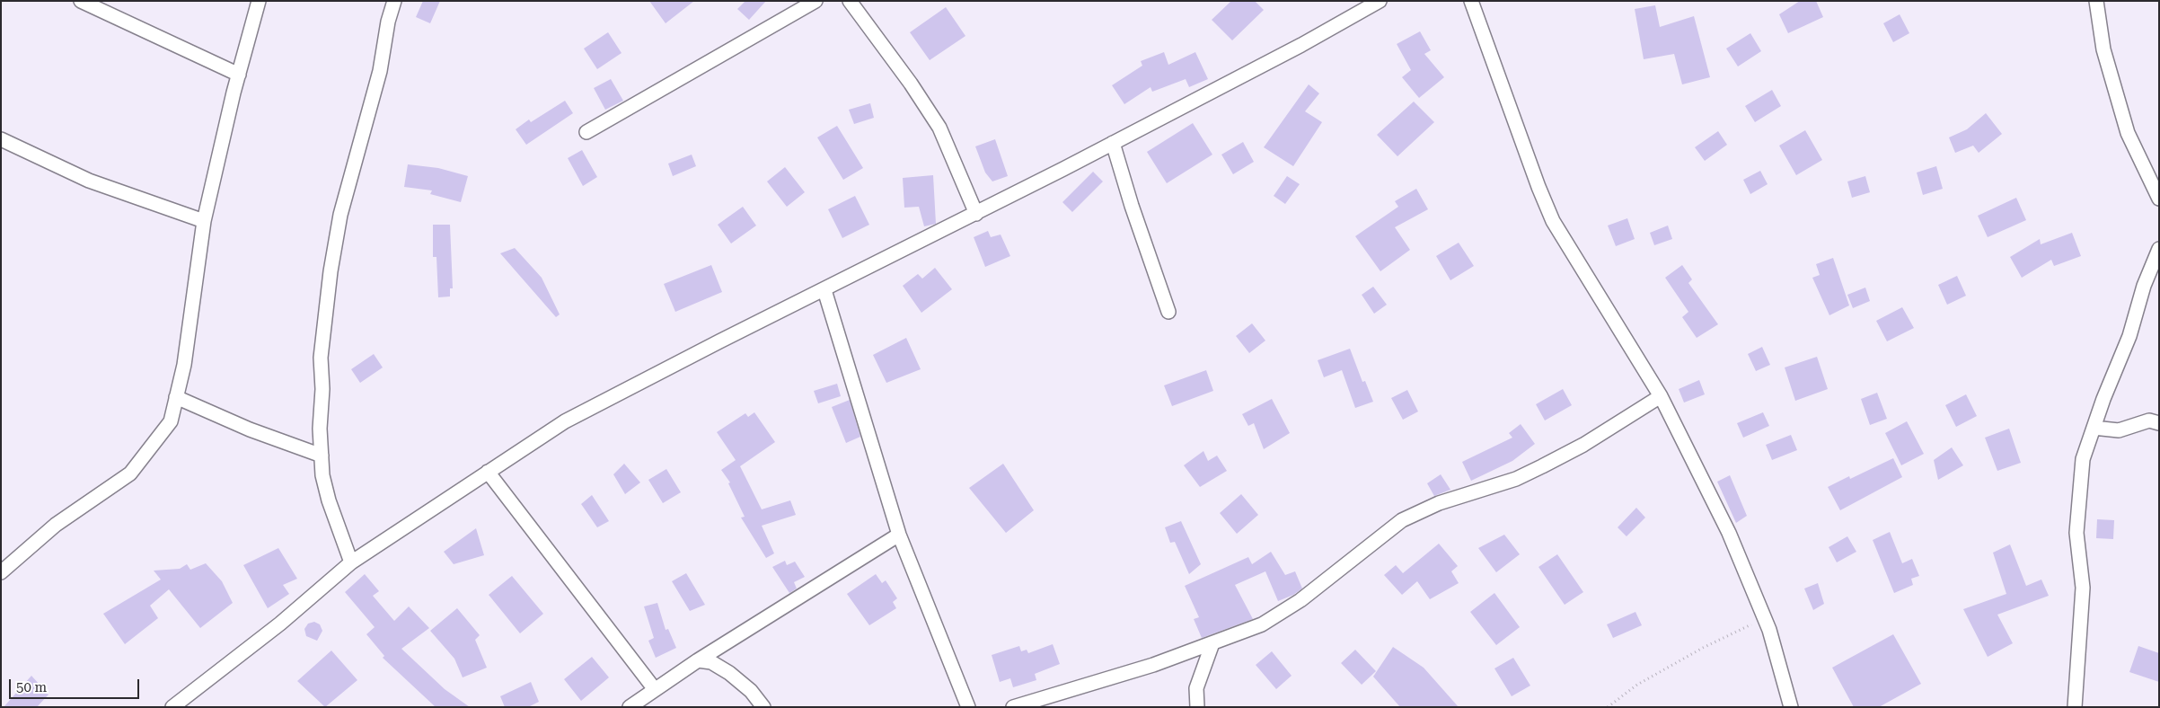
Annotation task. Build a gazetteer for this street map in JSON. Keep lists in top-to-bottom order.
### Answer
{
  "scale_bar": "50 m"
}
